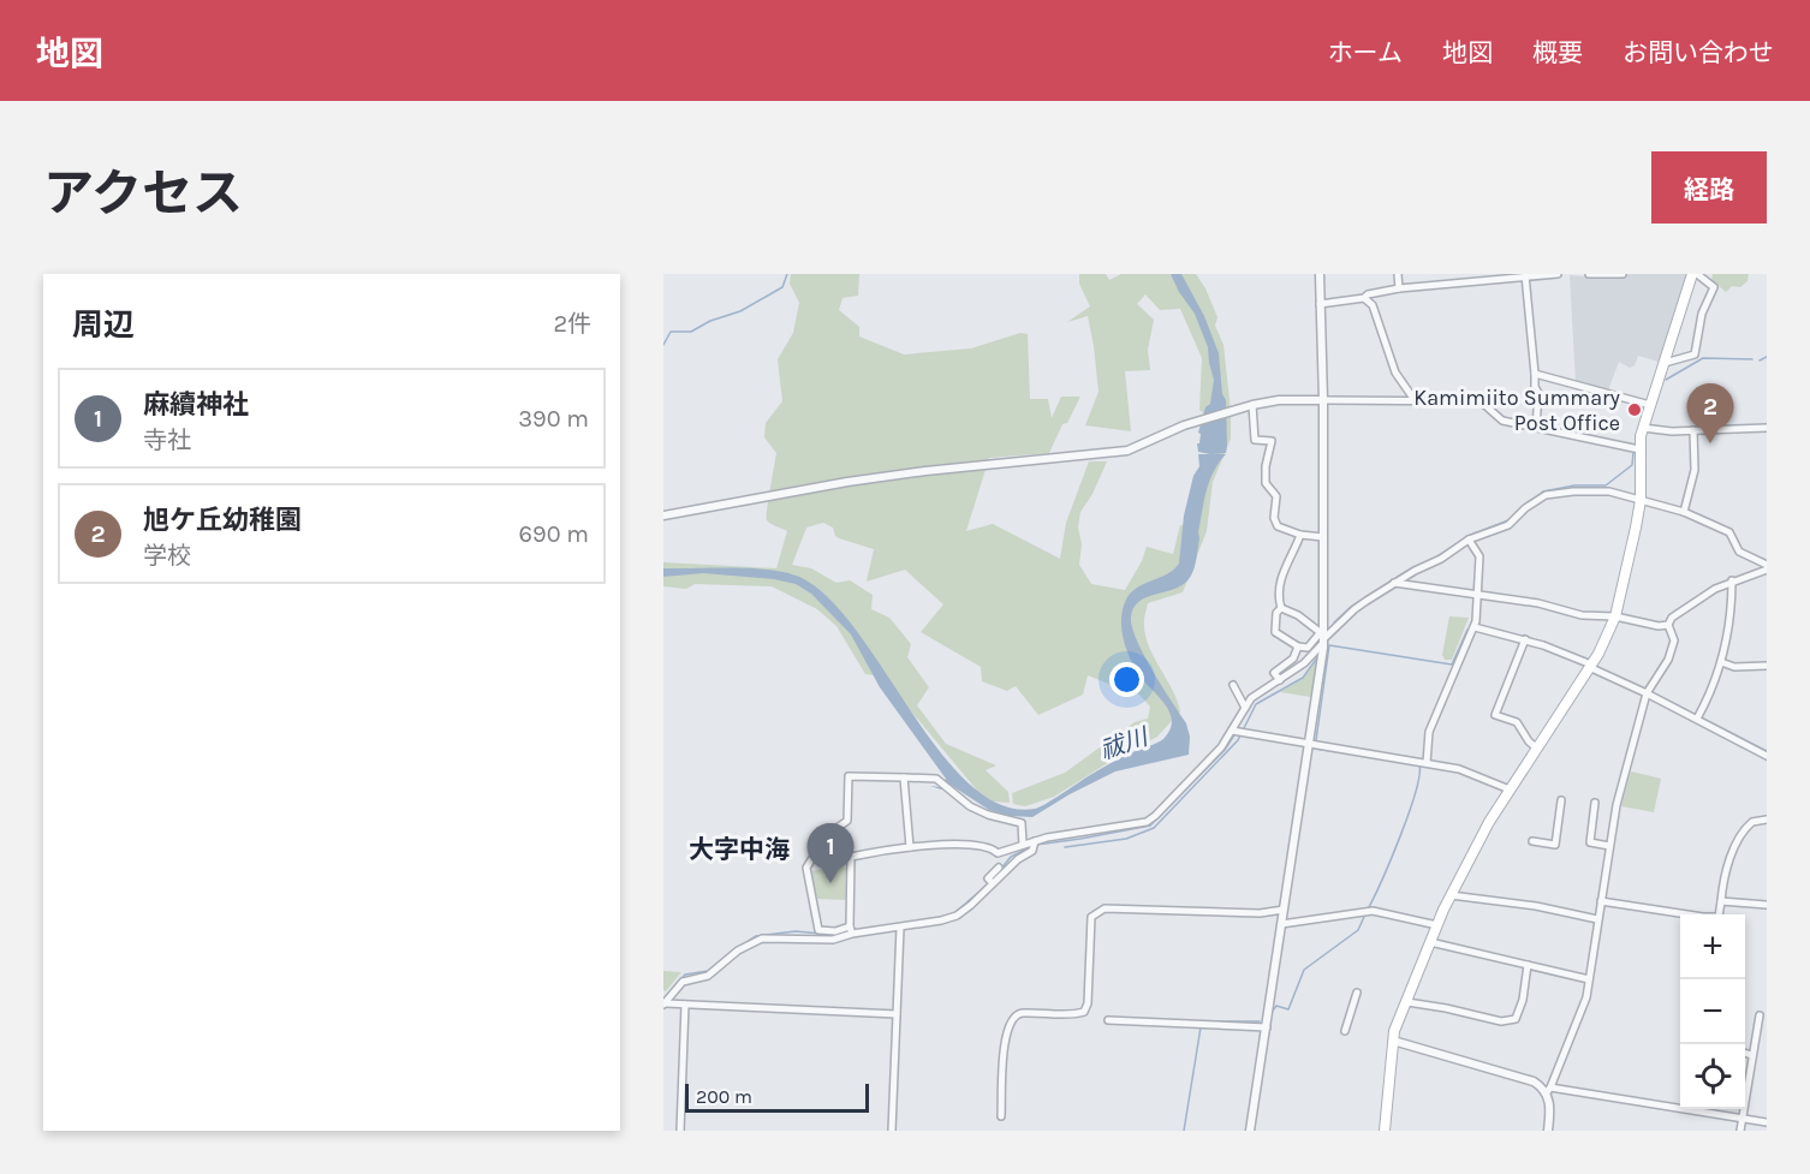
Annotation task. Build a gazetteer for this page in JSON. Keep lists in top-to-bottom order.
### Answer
{
  "districts": ["大字中海"],
  "water": ["祓川"],
  "places": ["Kamimiito Summary Post Office"],
  "scale_bar": "200 m",
  "page": {
    "header": "地図",
    "nav": [
      "ホーム",
      "地図",
      "概要",
      "お問い合わせ"
    ],
    "title": "アクセス",
    "buttons": "経路",
    "heading": ["周辺", "2件"],
    "list": [
      {
        "mark": "1",
        "name": "麻續神社",
        "note": "寺社",
        "value": "390 m"
      },
      {
        "mark": "2",
        "name": "旭ケ丘幼稚園",
        "note": "学校",
        "value": "690 m"
      }
    ],
    "pins": ["2", "1"],
    "map_buttons": ["+", "−"],
    "scale": "200 m"
  }
}
